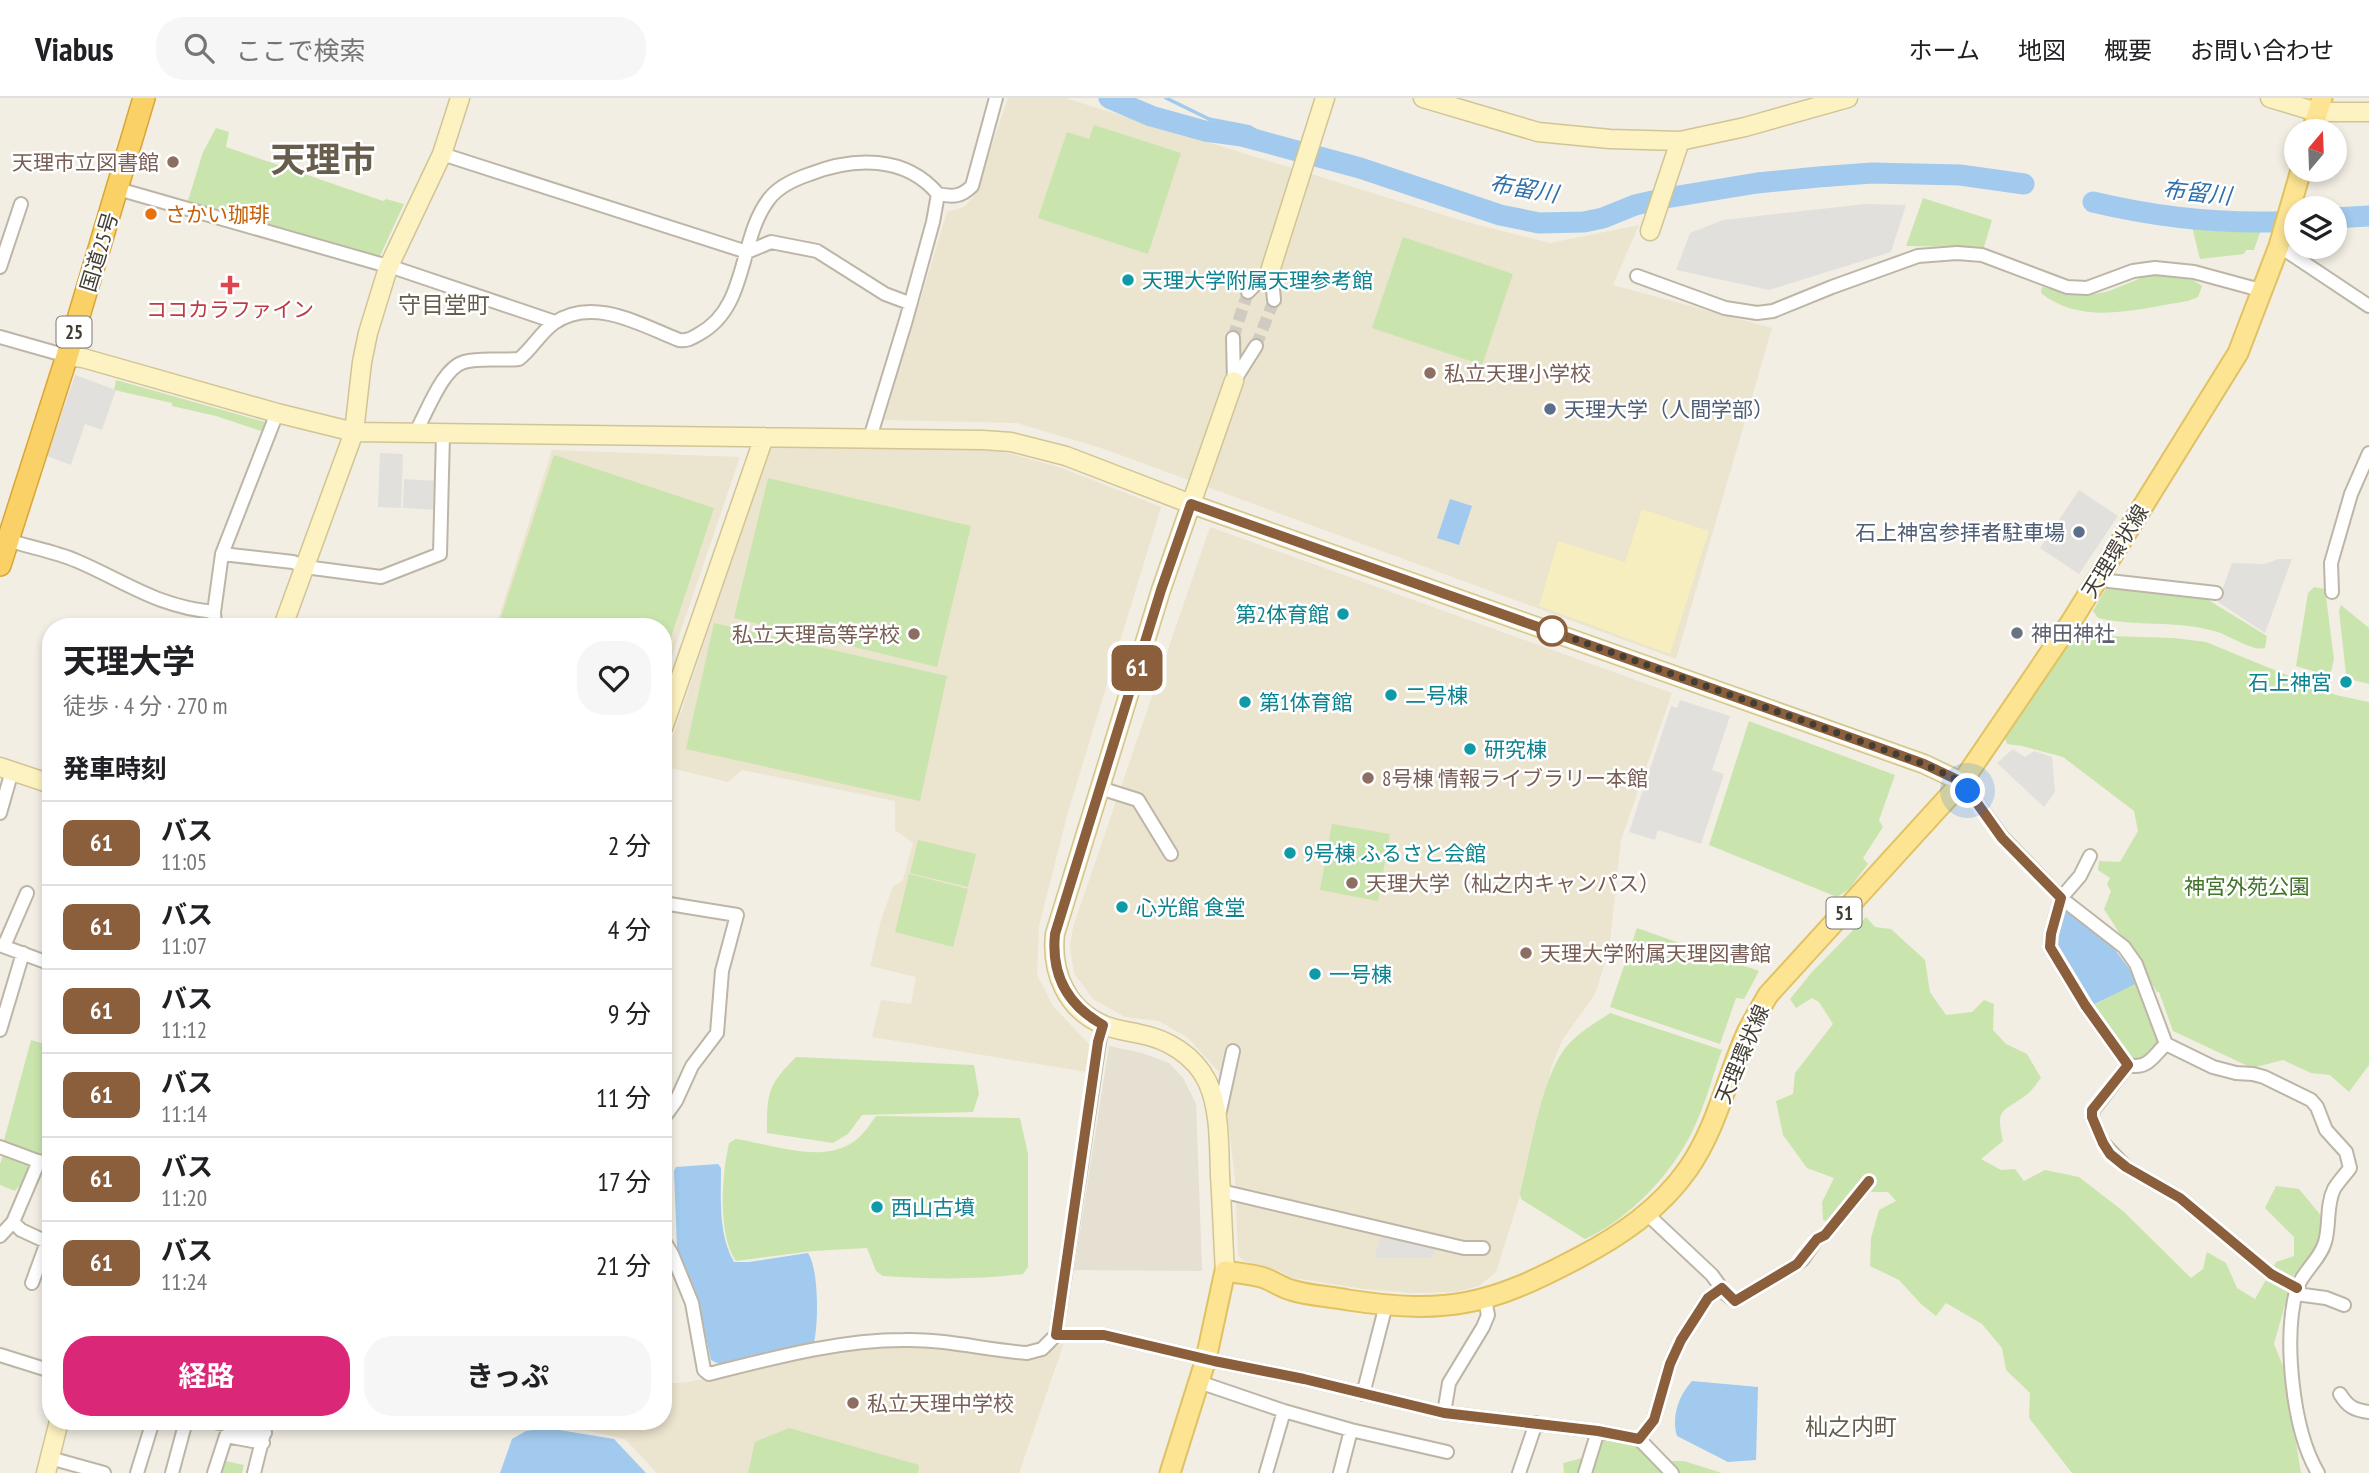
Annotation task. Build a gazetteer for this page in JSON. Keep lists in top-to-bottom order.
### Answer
{
  "streets": {
    "highway": ["国道25号", "25"],
    "main road": ["天理環状線", "51"]
  },
  "districts": ["天理市", "守目堂町", "杣之内町"],
  "water": ["布留川"],
  "parks": ["神宮外苑公園"],
  "places": {
    "other": [
      "天理市立図書館",
      "さかい珈琲",
      "天理大学附属天理参考館",
      "私立天理小学校",
      "天理大学（人間学部）",
      "石上神宮参拝者駐車場",
      "第2体育館",
      "神田神社",
      "私立天理高等学校",
      "石上神宮",
      "二号棟",
      "第1体育館",
      "研究棟",
      "8号棟 情報ライブラリー本館",
      "9号棟 ふるさと会館",
      "天理大学（杣之内キャンパス）",
      "心光館 食堂",
      "天理大学附属天理図書館",
      "一号棟",
      "西山古墳",
      "私立天理中学校"
    ],
    "health": ["ココカラファイン"]
  },
  "lines": ["bus line 61"],
  "north": "top",
  "page": {
    "header": "Viabus",
    "search": "ここで検索",
    "nav": [
      "ホーム",
      "地図",
      "概要",
      "お問い合わせ"
    ],
    "on_map": "61",
    "heading": [
      ["天理大学", "徒歩 · 4 分 · 270 m"],
      "発車時刻"
    ],
    "list": [
      {
        "mark": "61",
        "name": "バス",
        "note": "11:05",
        "value": "2 分"
      },
      {
        "mark": "61",
        "name": "バス",
        "note": "11:07",
        "value": "4 分"
      },
      {
        "mark": "61",
        "name": "バス",
        "note": "11:12",
        "value": "9 分"
      },
      {
        "mark": "61",
        "name": "バス",
        "note": "11:14",
        "value": "11 分"
      },
      {
        "mark": "61",
        "name": "バス",
        "note": "11:20",
        "value": "17 分"
      },
      {
        "mark": "61",
        "name": "バス",
        "note": "11:24",
        "value": "21 分"
      }
    ],
    "buttons": ["経路", "きっぷ"]
  }
}
